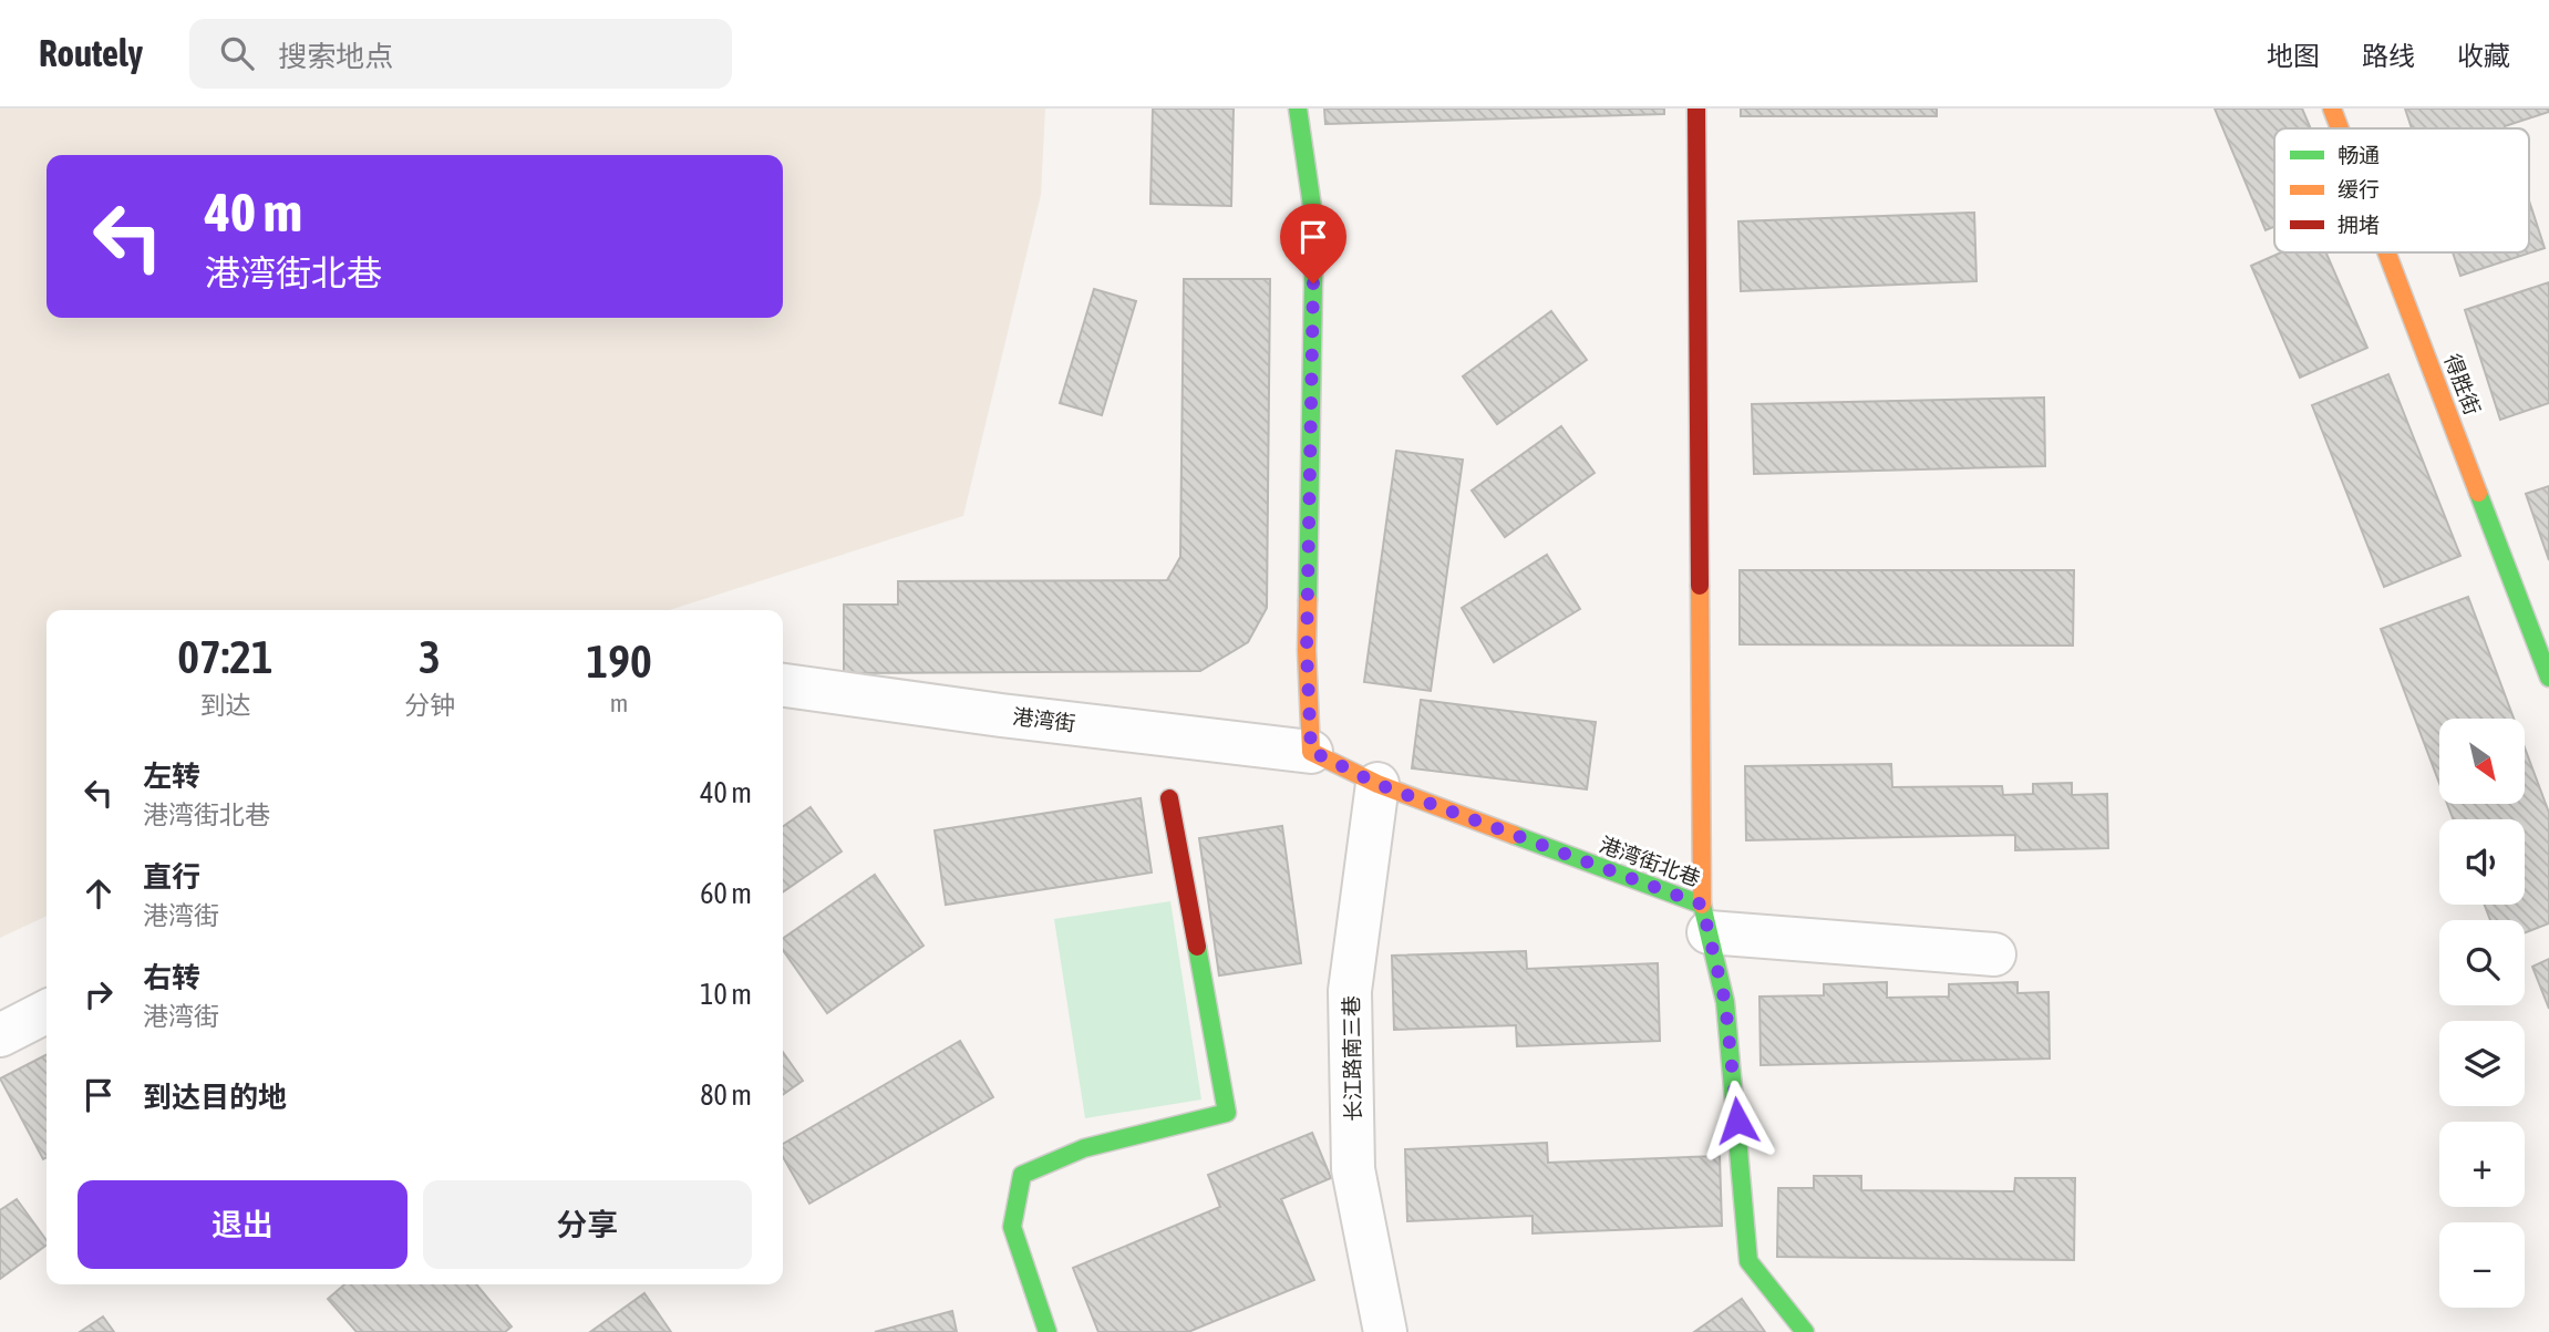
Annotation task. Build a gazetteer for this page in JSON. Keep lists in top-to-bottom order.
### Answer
{
  "streets": {
    "street": [
      "得胜街",
      "港湾街",
      "港湾街北巷",
      "长江路南三巷"
    ]
  },
  "crossings": [
    ["港湾街", "港湾街北巷"],
    ["港湾街", "长江路南三巷"],
    ["港湾街北巷", "长江路南三巷"]
  ],
  "legend": ["畅通", "缓行", "拥堵"],
  "north": "bottom right",
  "page": {
    "header": "Routely",
    "search": "搜索地点",
    "nav": ["地图", "路线", "收藏"],
    "turn": ["40 m", "港湾街北巷"],
    "eta": [
      "07:21",
      "到达",
      "3",
      "分钟",
      "190",
      "m"
    ],
    "map_buttons": ["+", "−"],
    "list": [
      {
        "name": "左转",
        "note": "港湾街北巷",
        "value": "40 m"
      },
      {
        "name": "直行",
        "note": "港湾街",
        "value": "60 m"
      },
      {
        "name": "右转",
        "note": "港湾街",
        "value": "10 m"
      },
      {
        "name": "到达目的地",
        "value": "80 m"
      }
    ],
    "buttons": ["退出", "分享"]
  }
}
